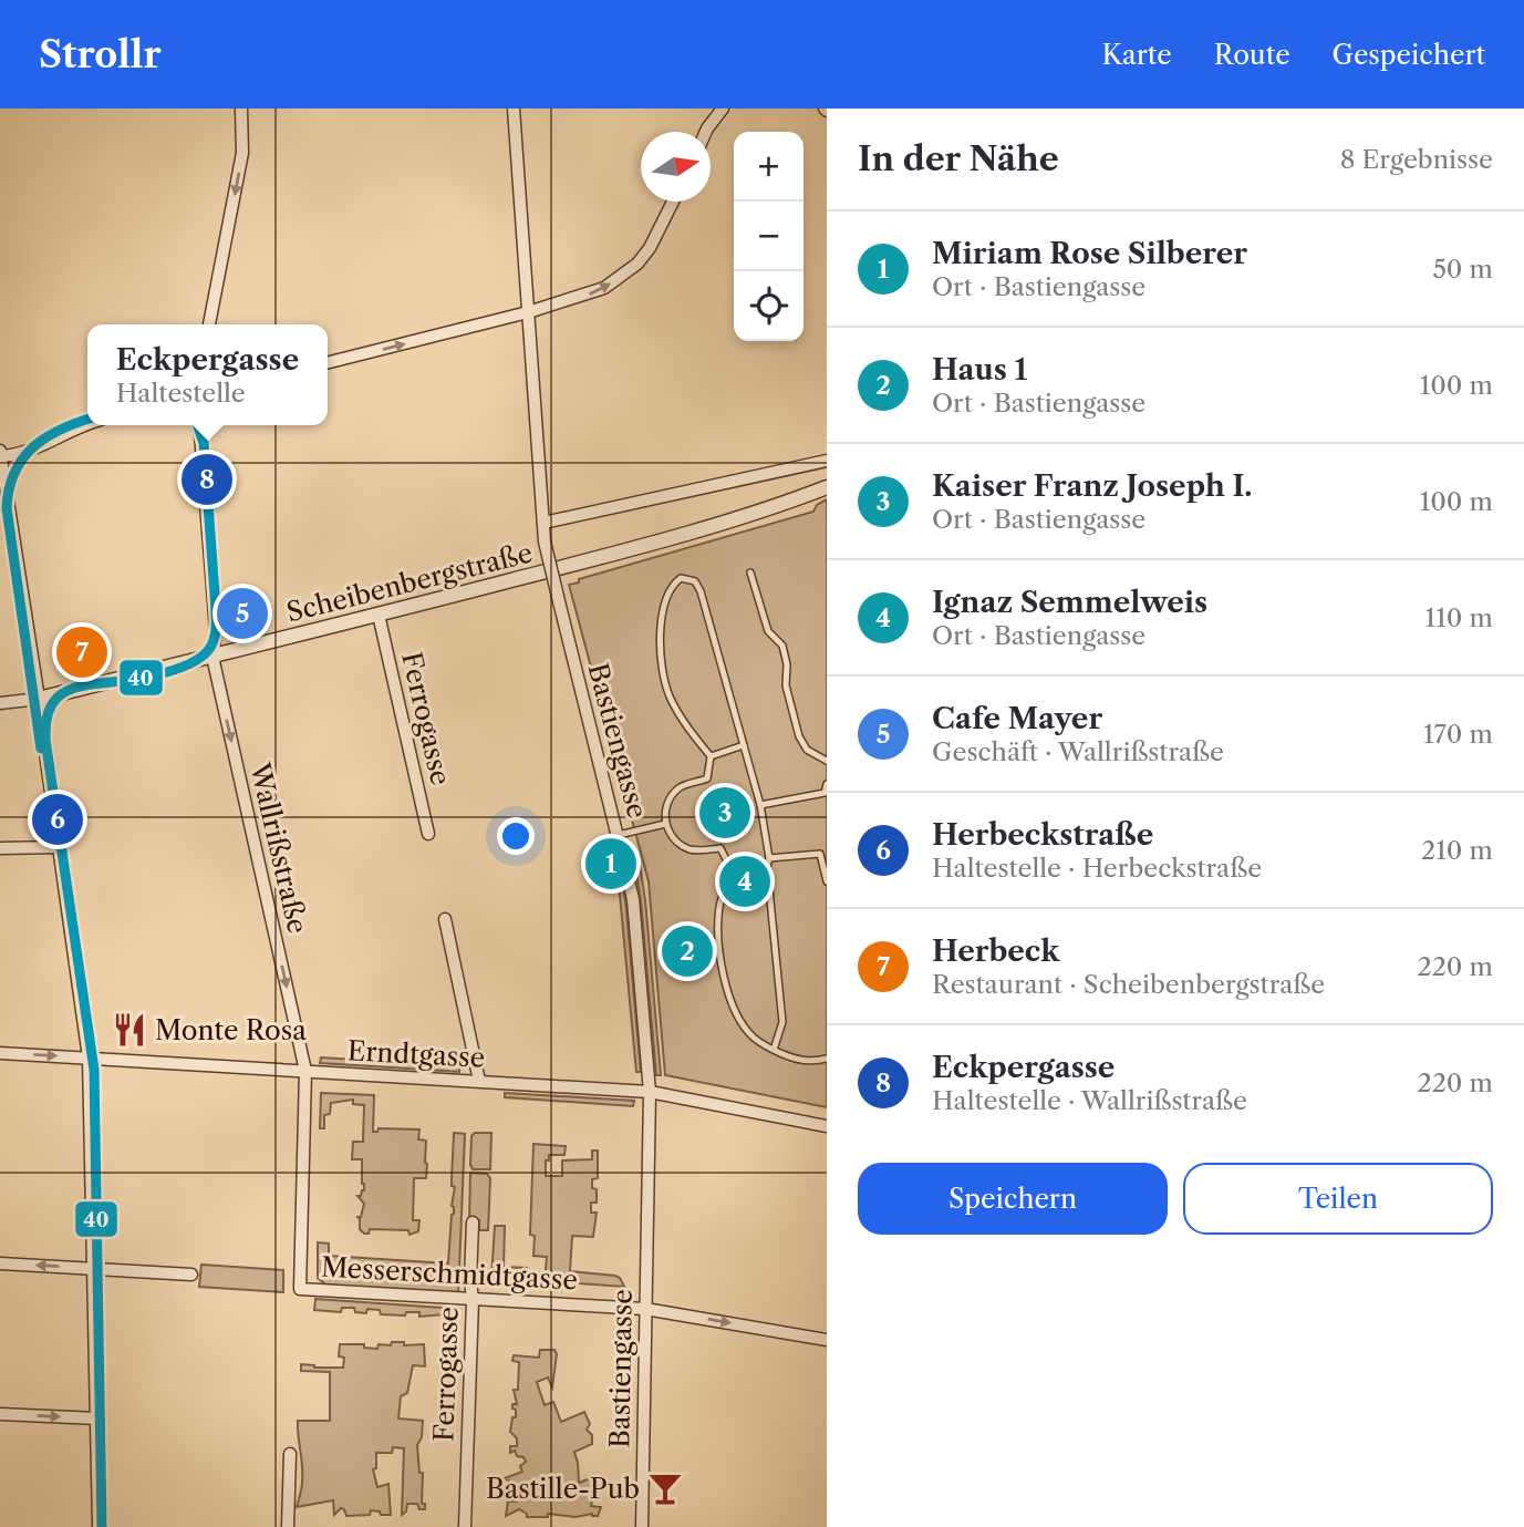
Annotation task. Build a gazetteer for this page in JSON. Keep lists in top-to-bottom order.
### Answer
{
  "streets": {
    "street": [
      "Scheibenbergstraße",
      "Ferrogasse",
      "Bastiengasse",
      "Wallrißstraße",
      "Erndtgasse",
      "Messerschmidtgasse"
    ]
  },
  "crossings": [
    ["Scheibenbergstraße", "Ferrogasse"],
    ["Scheibenbergstraße", "Bastiengasse"],
    ["Scheibenbergstraße", "Wallrißstraße"],
    ["Ferrogasse", "Messerschmidtgasse"],
    ["Bastiengasse", "Erndtgasse"],
    ["Bastiengasse", "Messerschmidtgasse"],
    ["Wallrißstraße", "Erndtgasse"],
    ["Wallrißstraße", "Messerschmidtgasse"]
  ],
  "one_way": ["Wallrißstraße"],
  "places": {
    "restaurant": ["Monte Rosa"],
    "bar": ["Bastille-Pub"]
  },
  "lines": ["transit line 40"],
  "north": "right",
  "page": {
    "header": "Strollr",
    "nav": ["Karte", "Route", "Gespeichert"],
    "heading": ["In der Nähe", "8 Ergebnisse"],
    "map_buttons": ["+", "−"],
    "list": [
      {
        "mark": "1",
        "name": "Miriam Rose Silberer",
        "note": "Ort · Bastiengasse",
        "value": "50 m"
      },
      {
        "mark": "2",
        "name": "Haus 1",
        "note": "Ort · Bastiengasse",
        "value": "100 m"
      },
      {
        "mark": "3",
        "name": "Kaiser Franz Joseph I.",
        "note": "Ort · Bastiengasse",
        "value": "100 m"
      },
      {
        "mark": "4",
        "name": "Ignaz Semmelweis",
        "note": "Ort · Bastiengasse",
        "value": "110 m"
      },
      {
        "mark": "5",
        "name": "Cafe Mayer",
        "note": "Geschäft · Wallrißstraße",
        "value": "170 m"
      },
      {
        "mark": "6",
        "name": "Herbeckstraße",
        "note": "Haltestelle · Herbeckstraße",
        "value": "210 m"
      },
      {
        "mark": "7",
        "name": "Herbeck",
        "note": "Restaurant · Scheibenbergstraße",
        "value": "220 m"
      },
      {
        "mark": "8",
        "name": "Eckpergasse",
        "note": "Haltestelle · Wallrißstraße",
        "value": "220 m"
      }
    ],
    "popup": ["Eckpergasse", "Haltestelle"],
    "pins": [
      "8",
      "5",
      "7",
      "3",
      "6",
      "1",
      "4",
      "2"
    ],
    "buttons": ["Speichern", "Teilen"]
  }
}
